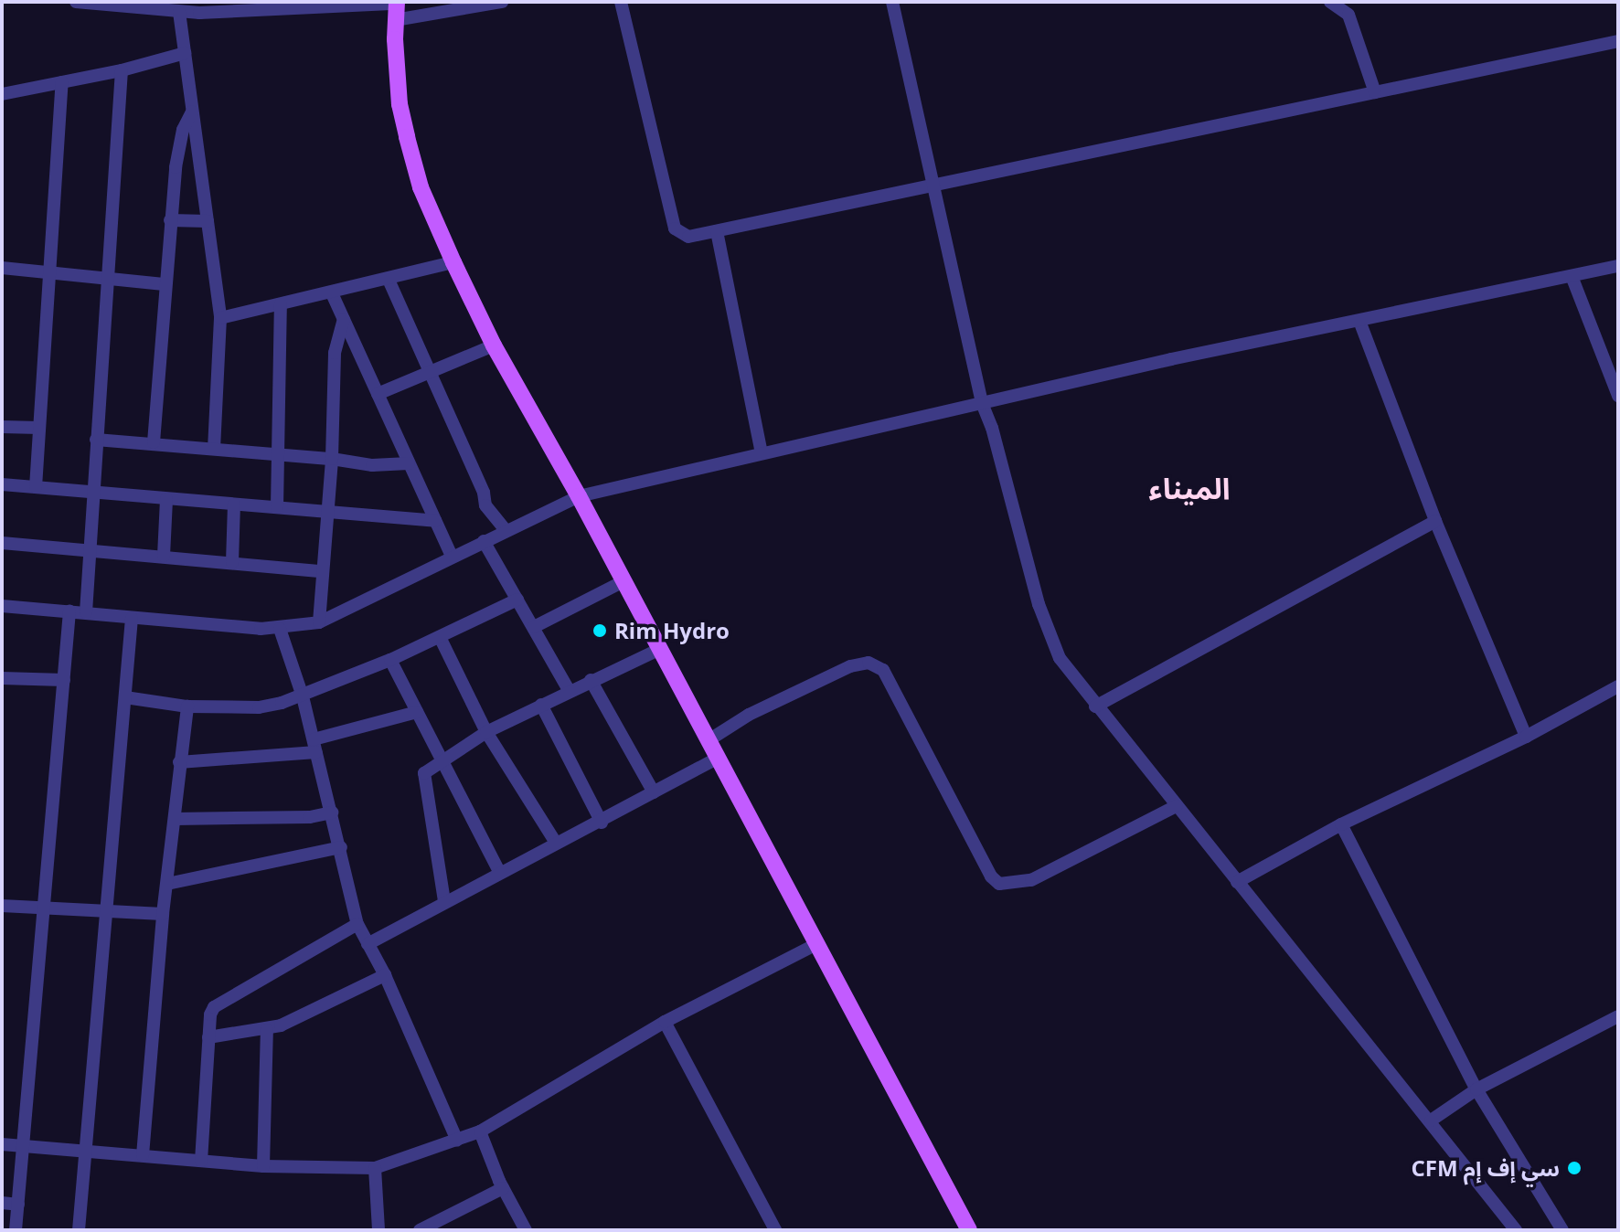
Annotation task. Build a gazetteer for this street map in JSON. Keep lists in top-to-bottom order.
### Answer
{
  "districts": ["الميناء"],
  "places": ["Rim Hydro", "CFM سي إف إم"]
}
